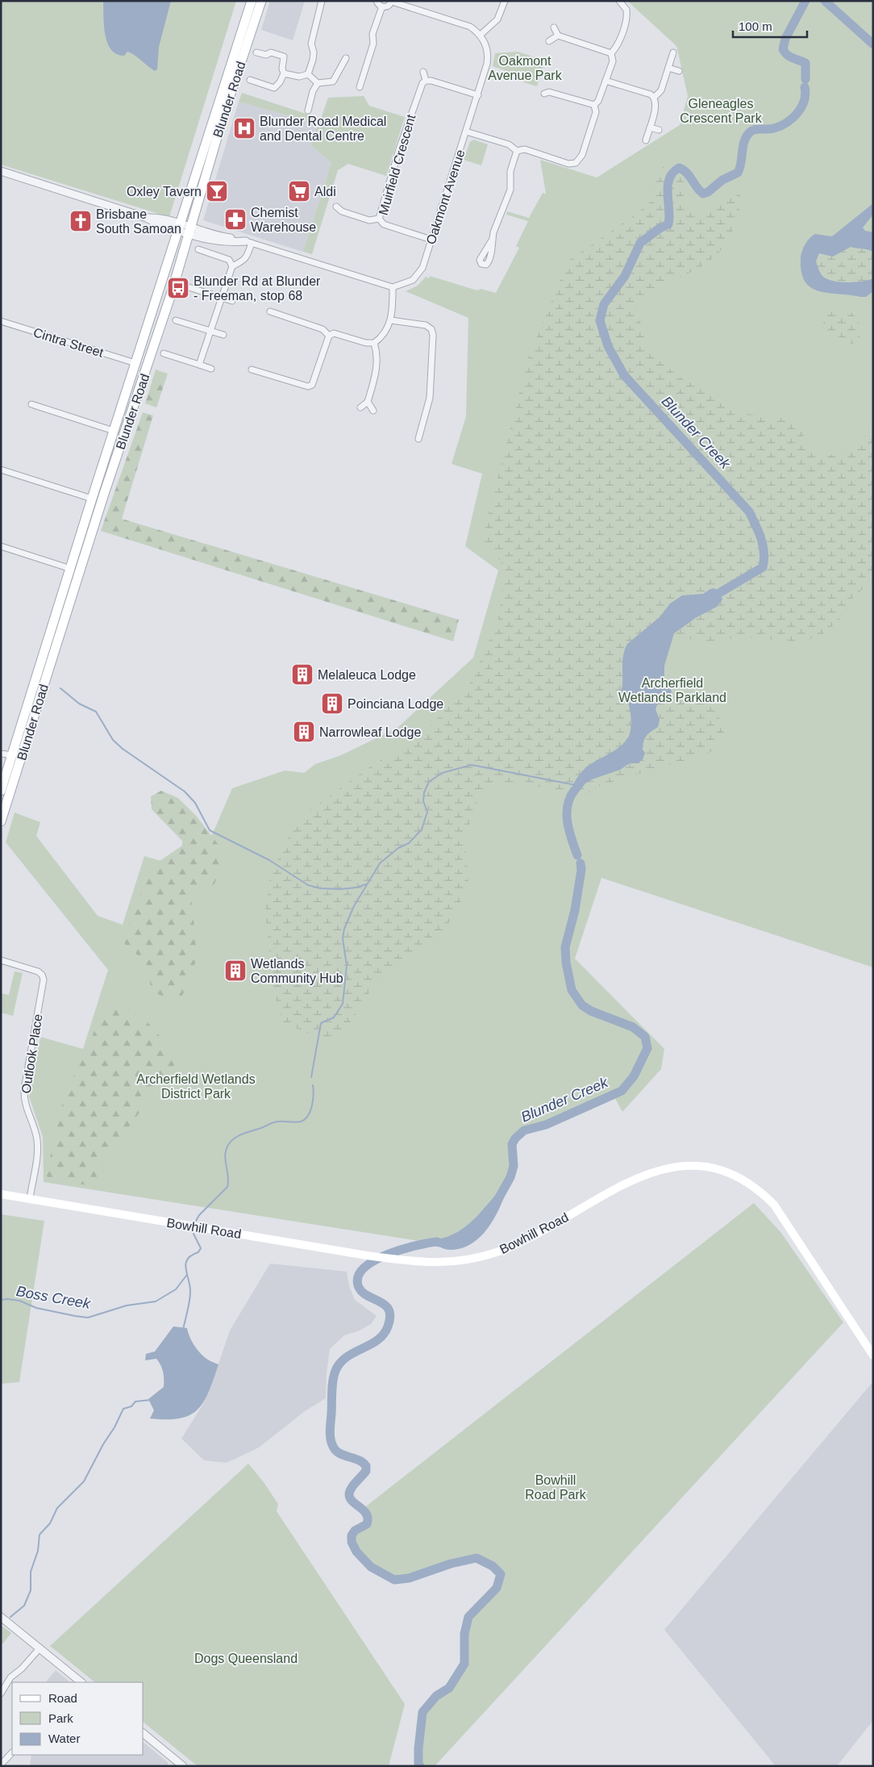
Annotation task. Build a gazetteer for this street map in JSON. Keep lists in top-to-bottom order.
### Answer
{
  "streets": {
    "main road": ["Blunder Road", "Bowhill Road"],
    "street": [
      "Muirfield Crescent",
      "Oakmont Avenue",
      "Cintra Street",
      "Outlook Place"
    ]
  },
  "crossings": [
    ["Blunder Road", "Cintra Street"],
    ["Muirfield Crescent", "Oakmont Avenue"],
    ["Outlook Place", "Bowhill Road"]
  ],
  "water": ["Blunder Creek", "Boss Creek"],
  "parks": [
    "Oakmont Avenue Park",
    "Gleneagles Crescent Park",
    "Archerfield Wetlands Parkland",
    "Archerfield Wetlands District Park",
    "Bowhill Road Park",
    "Dogs Queensland"
  ],
  "places": {
    "hospital": ["Blunder Road Medical and Dental Centre"],
    "bar": ["Oxley Tavern"],
    "supermarket": ["Aldi"],
    "pharmacy": ["Chemist Warehouse"],
    "church": ["Brisbane South Samoan"],
    "bus stop": ["Blunder Rd at Blunder - Freeman, stop 68"],
    "building": [
      "Melaleuca Lodge",
      "Poinciana Lodge",
      "Narrowleaf Lodge",
      "Wetlands Community Hub"
    ]
  },
  "legend": ["Road", "Park", "Water"],
  "scale_bar": "100 m"
}
